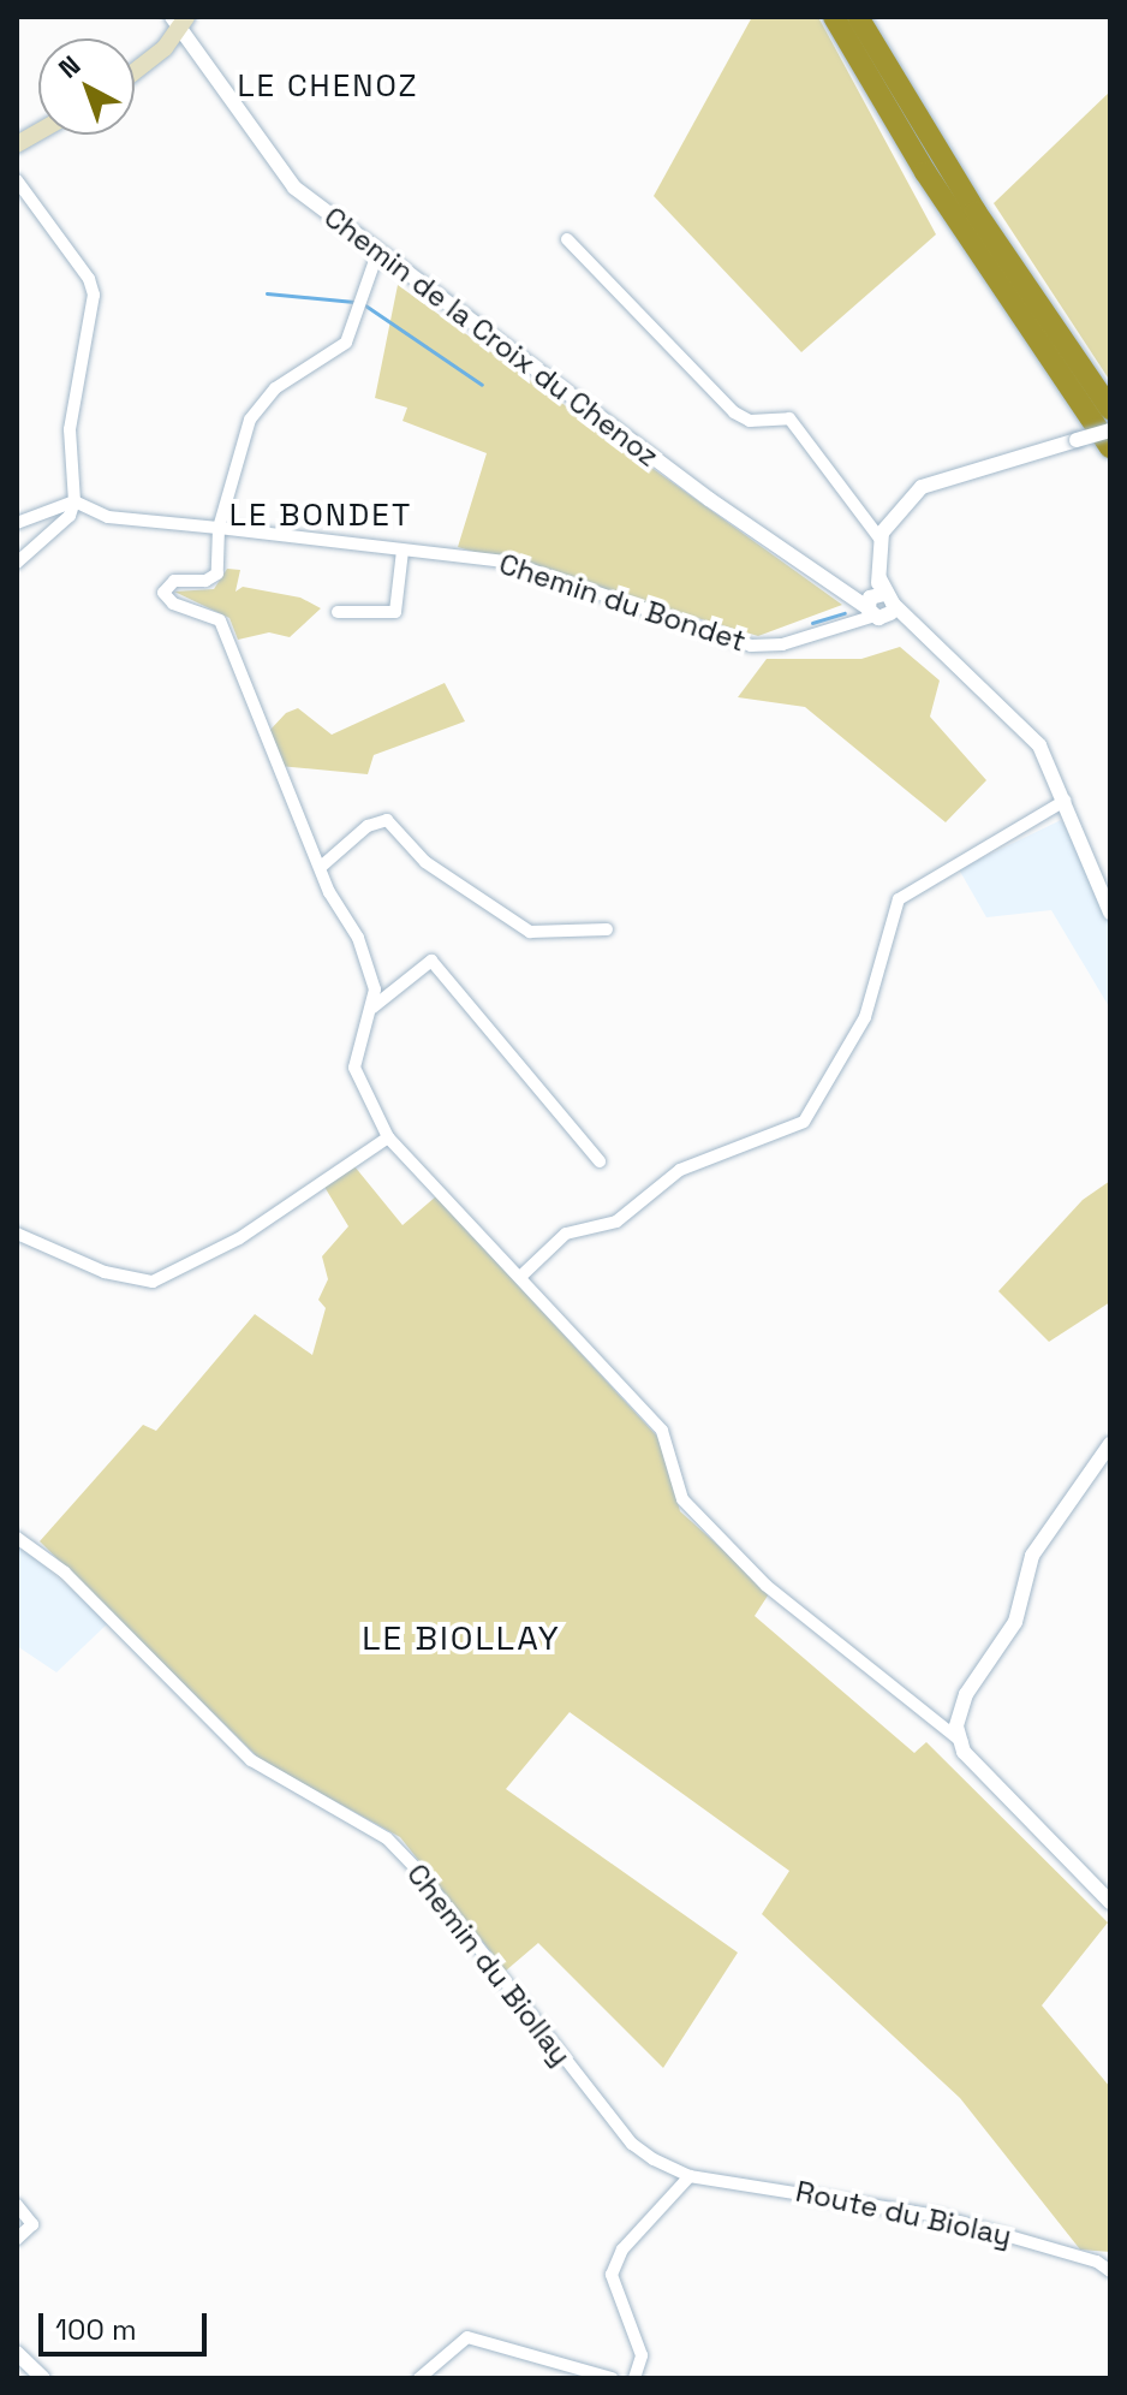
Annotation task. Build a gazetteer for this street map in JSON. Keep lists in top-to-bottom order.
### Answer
{
  "streets": {
    "street": [
      "Chemin de la Croix du Chenoz",
      "Chemin du Bondet",
      "Chemin du Biollay",
      "Route du Biolay"
    ]
  },
  "crossings": [
    ["Chemin de la Croix du Chenoz", "Chemin du Bondet"],
    ["Chemin du Biollay", "Route du Biolay"]
  ],
  "districts": ["LE CHENOZ", "LE BONDET", "LE BIOLLAY"],
  "scale_bar": "100 m",
  "north": "top left"
}
